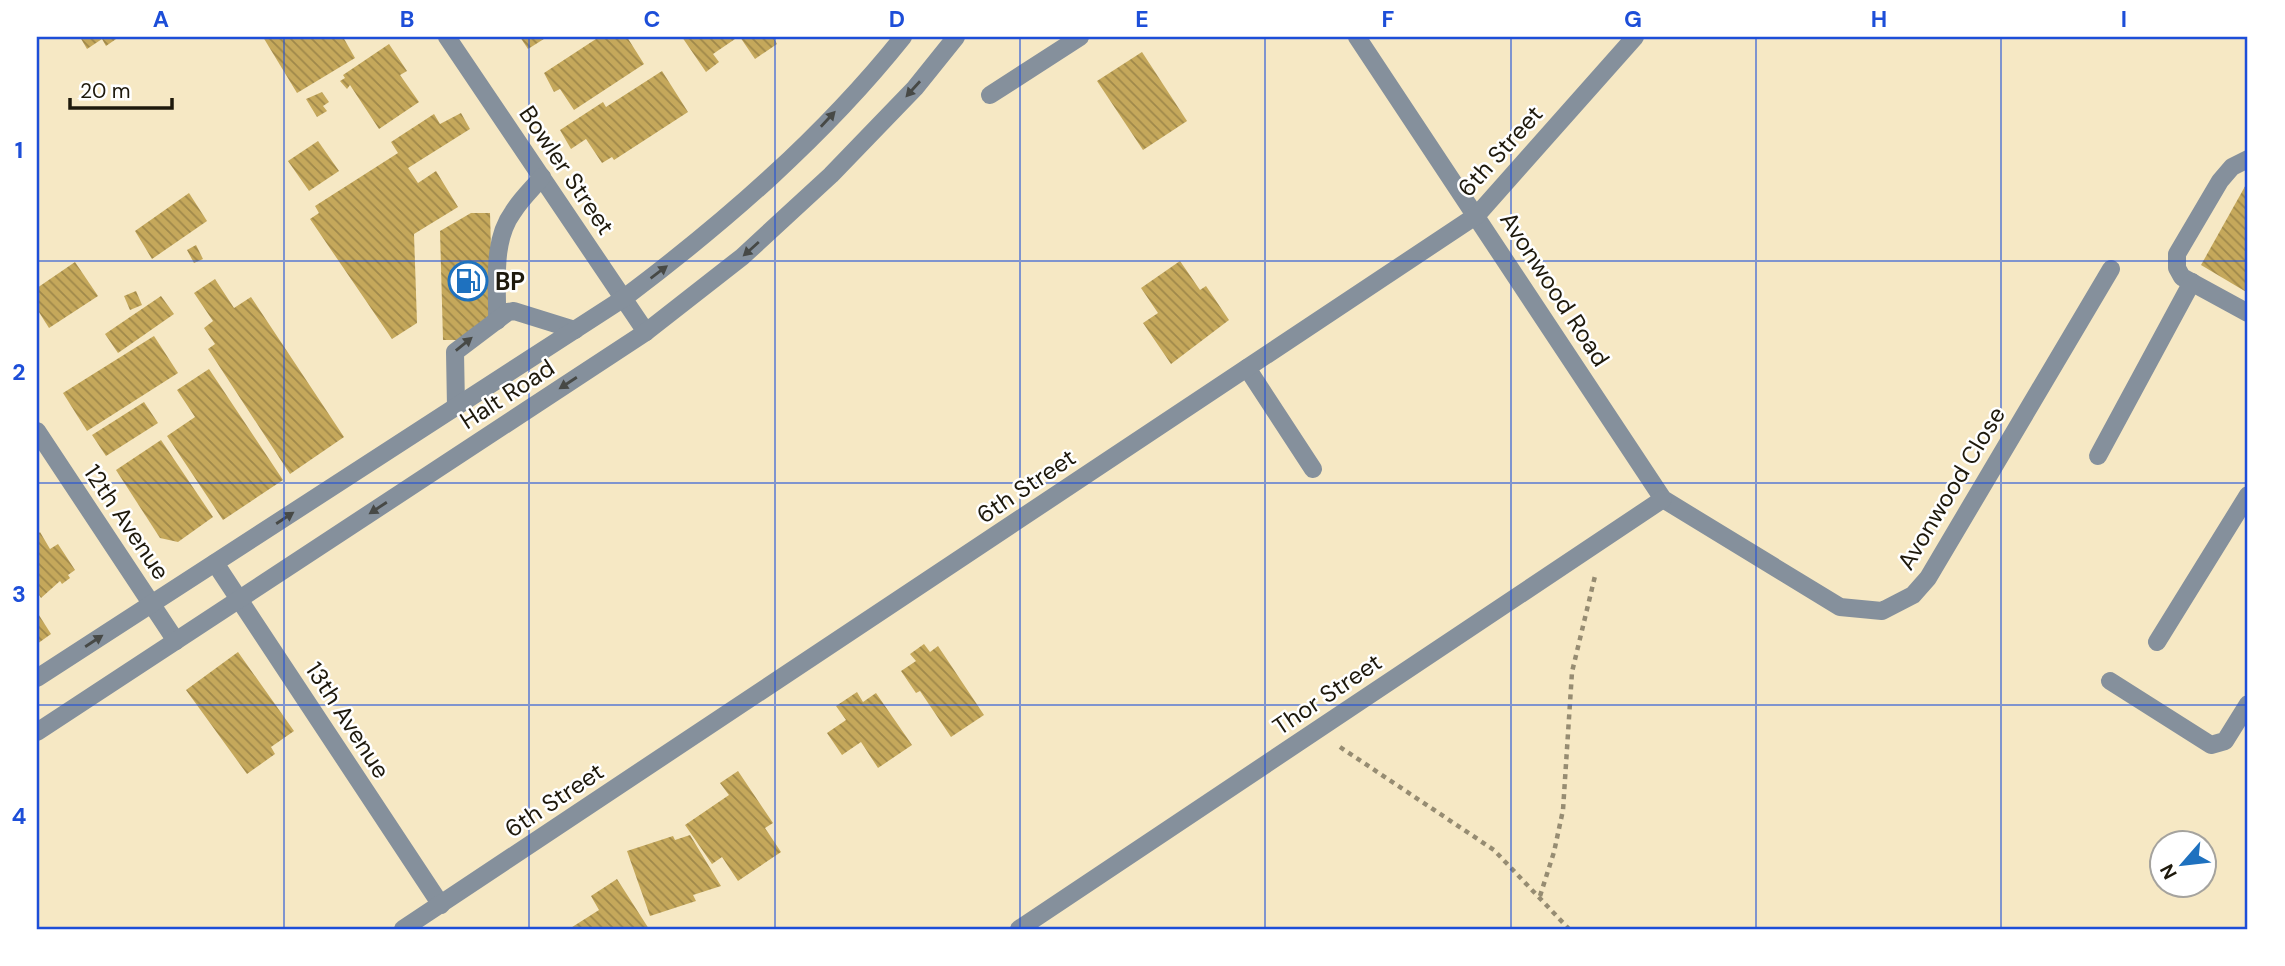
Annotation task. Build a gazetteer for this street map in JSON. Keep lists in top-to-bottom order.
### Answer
{
  "streets": {
    "street": [
      "6th Street",
      "Bowler Street",
      "Avonwood Road",
      "Halt Road",
      "Avonwood Close",
      "12th Avenue",
      "Thor Street",
      "13th Avenue"
    ]
  },
  "crossings": [
    ["6th Street", "Avonwood Road"],
    ["6th Street", "13th Avenue"],
    ["Bowler Street", "Halt Road"],
    ["Avonwood Road", "Avonwood Close"],
    ["Avonwood Road", "Thor Street"],
    ["Halt Road", "12th Avenue"],
    ["Halt Road", "13th Avenue"],
    ["Avonwood Close", "Thor Street"]
  ],
  "places": {
    "fuel station": ["BP"]
  },
  "scale_bar": "20 m",
  "north": "bottom left",
  "grid": {
    "columns": [
      "A",
      "B",
      "C",
      "D",
      "E",
      "F",
      "G",
      "H",
      "I"
    ],
    "rows": [
      "1",
      "2",
      "3",
      "4"
    ]
  }
}
